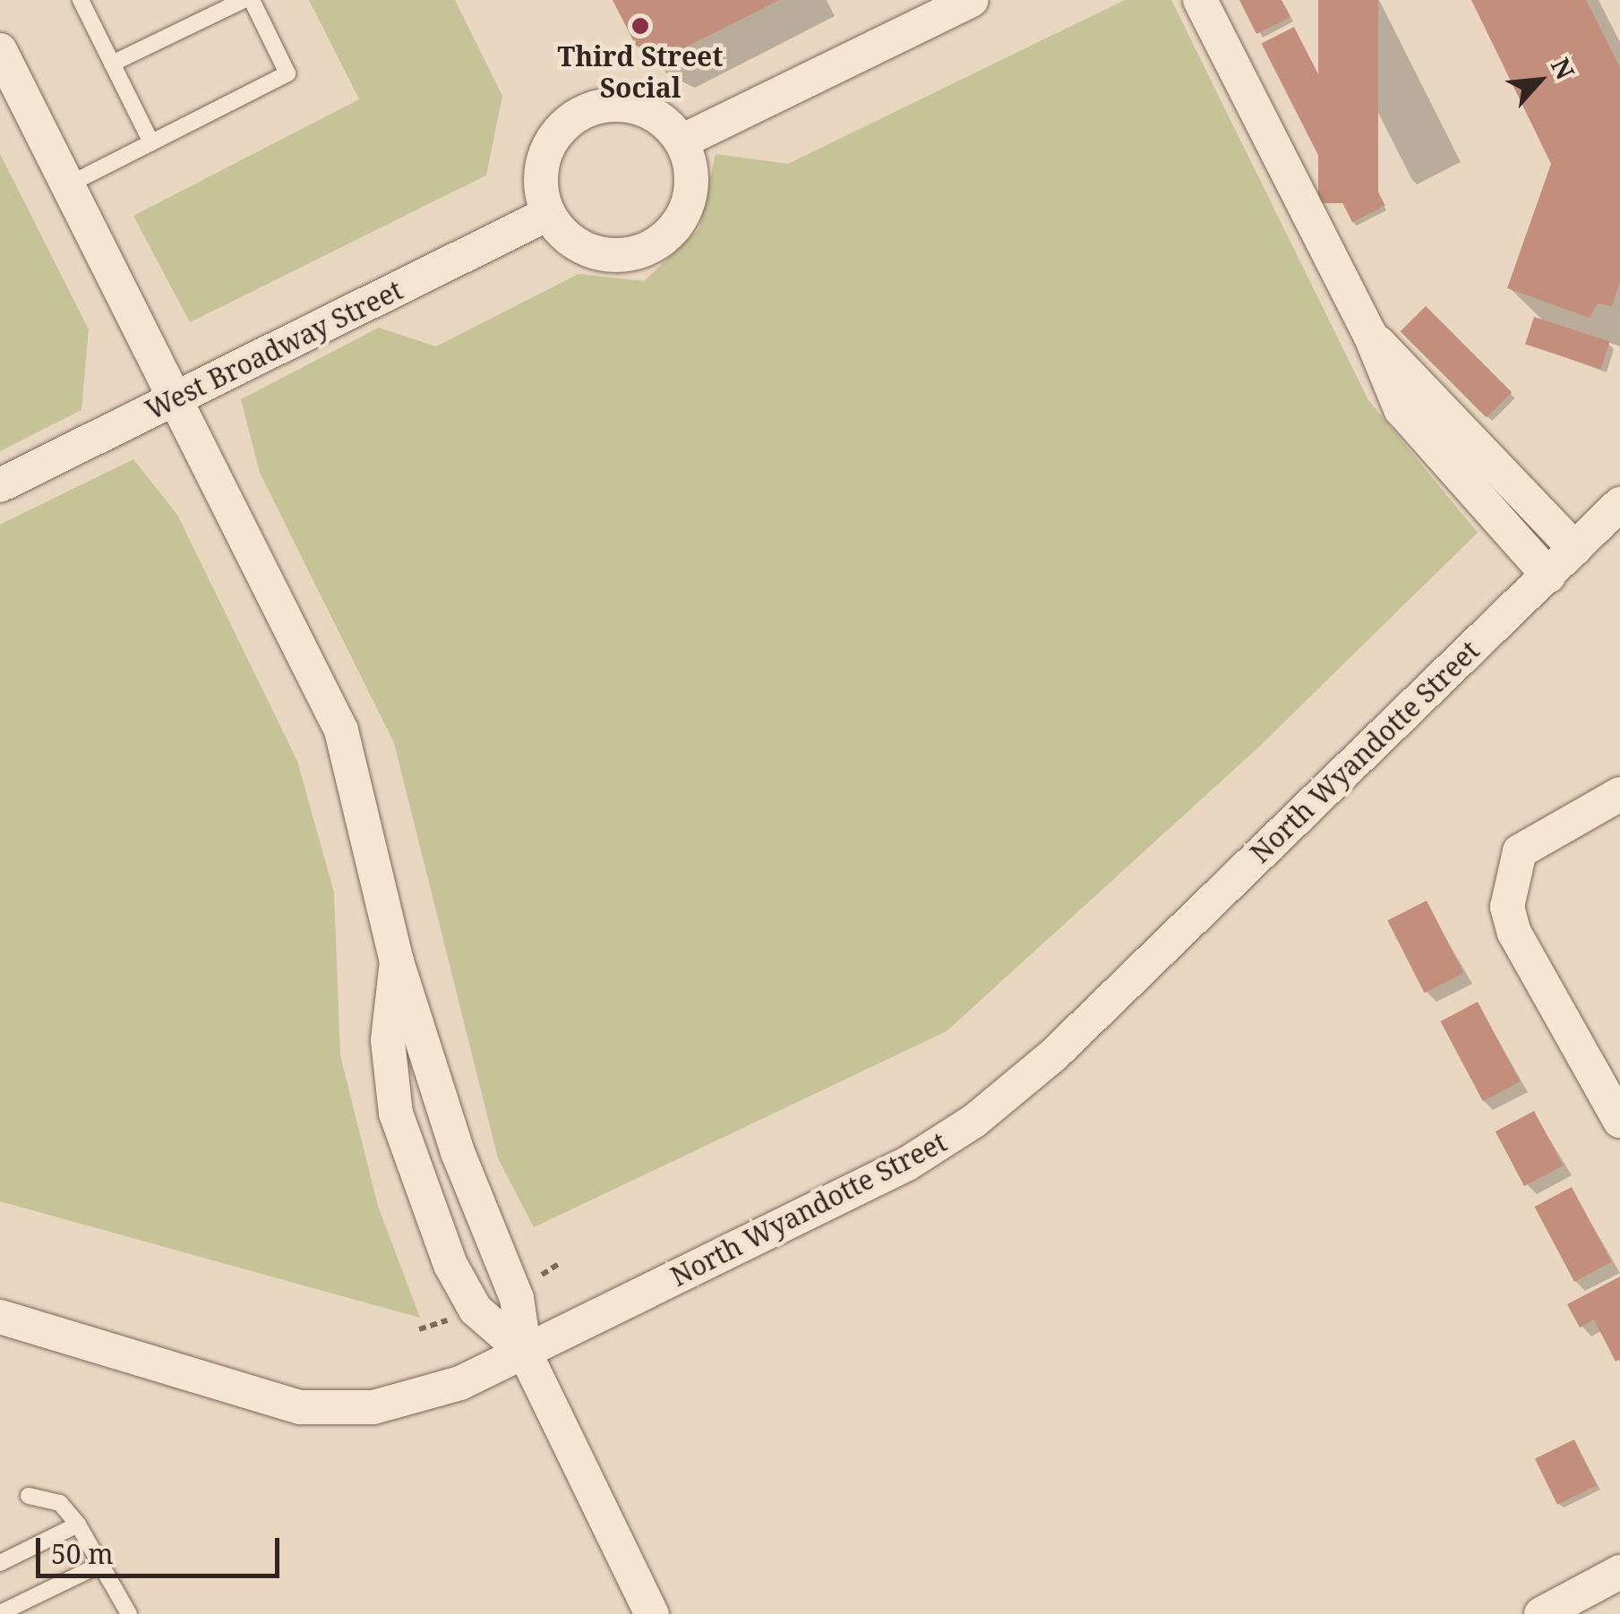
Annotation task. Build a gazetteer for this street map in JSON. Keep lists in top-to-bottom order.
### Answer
{
  "streets": {
    "street": ["West Broadway Street", "North Wyandotte Street"]
  },
  "places": ["Third Street Social"],
  "scale_bar": "50 m",
  "north": "top right"
}
